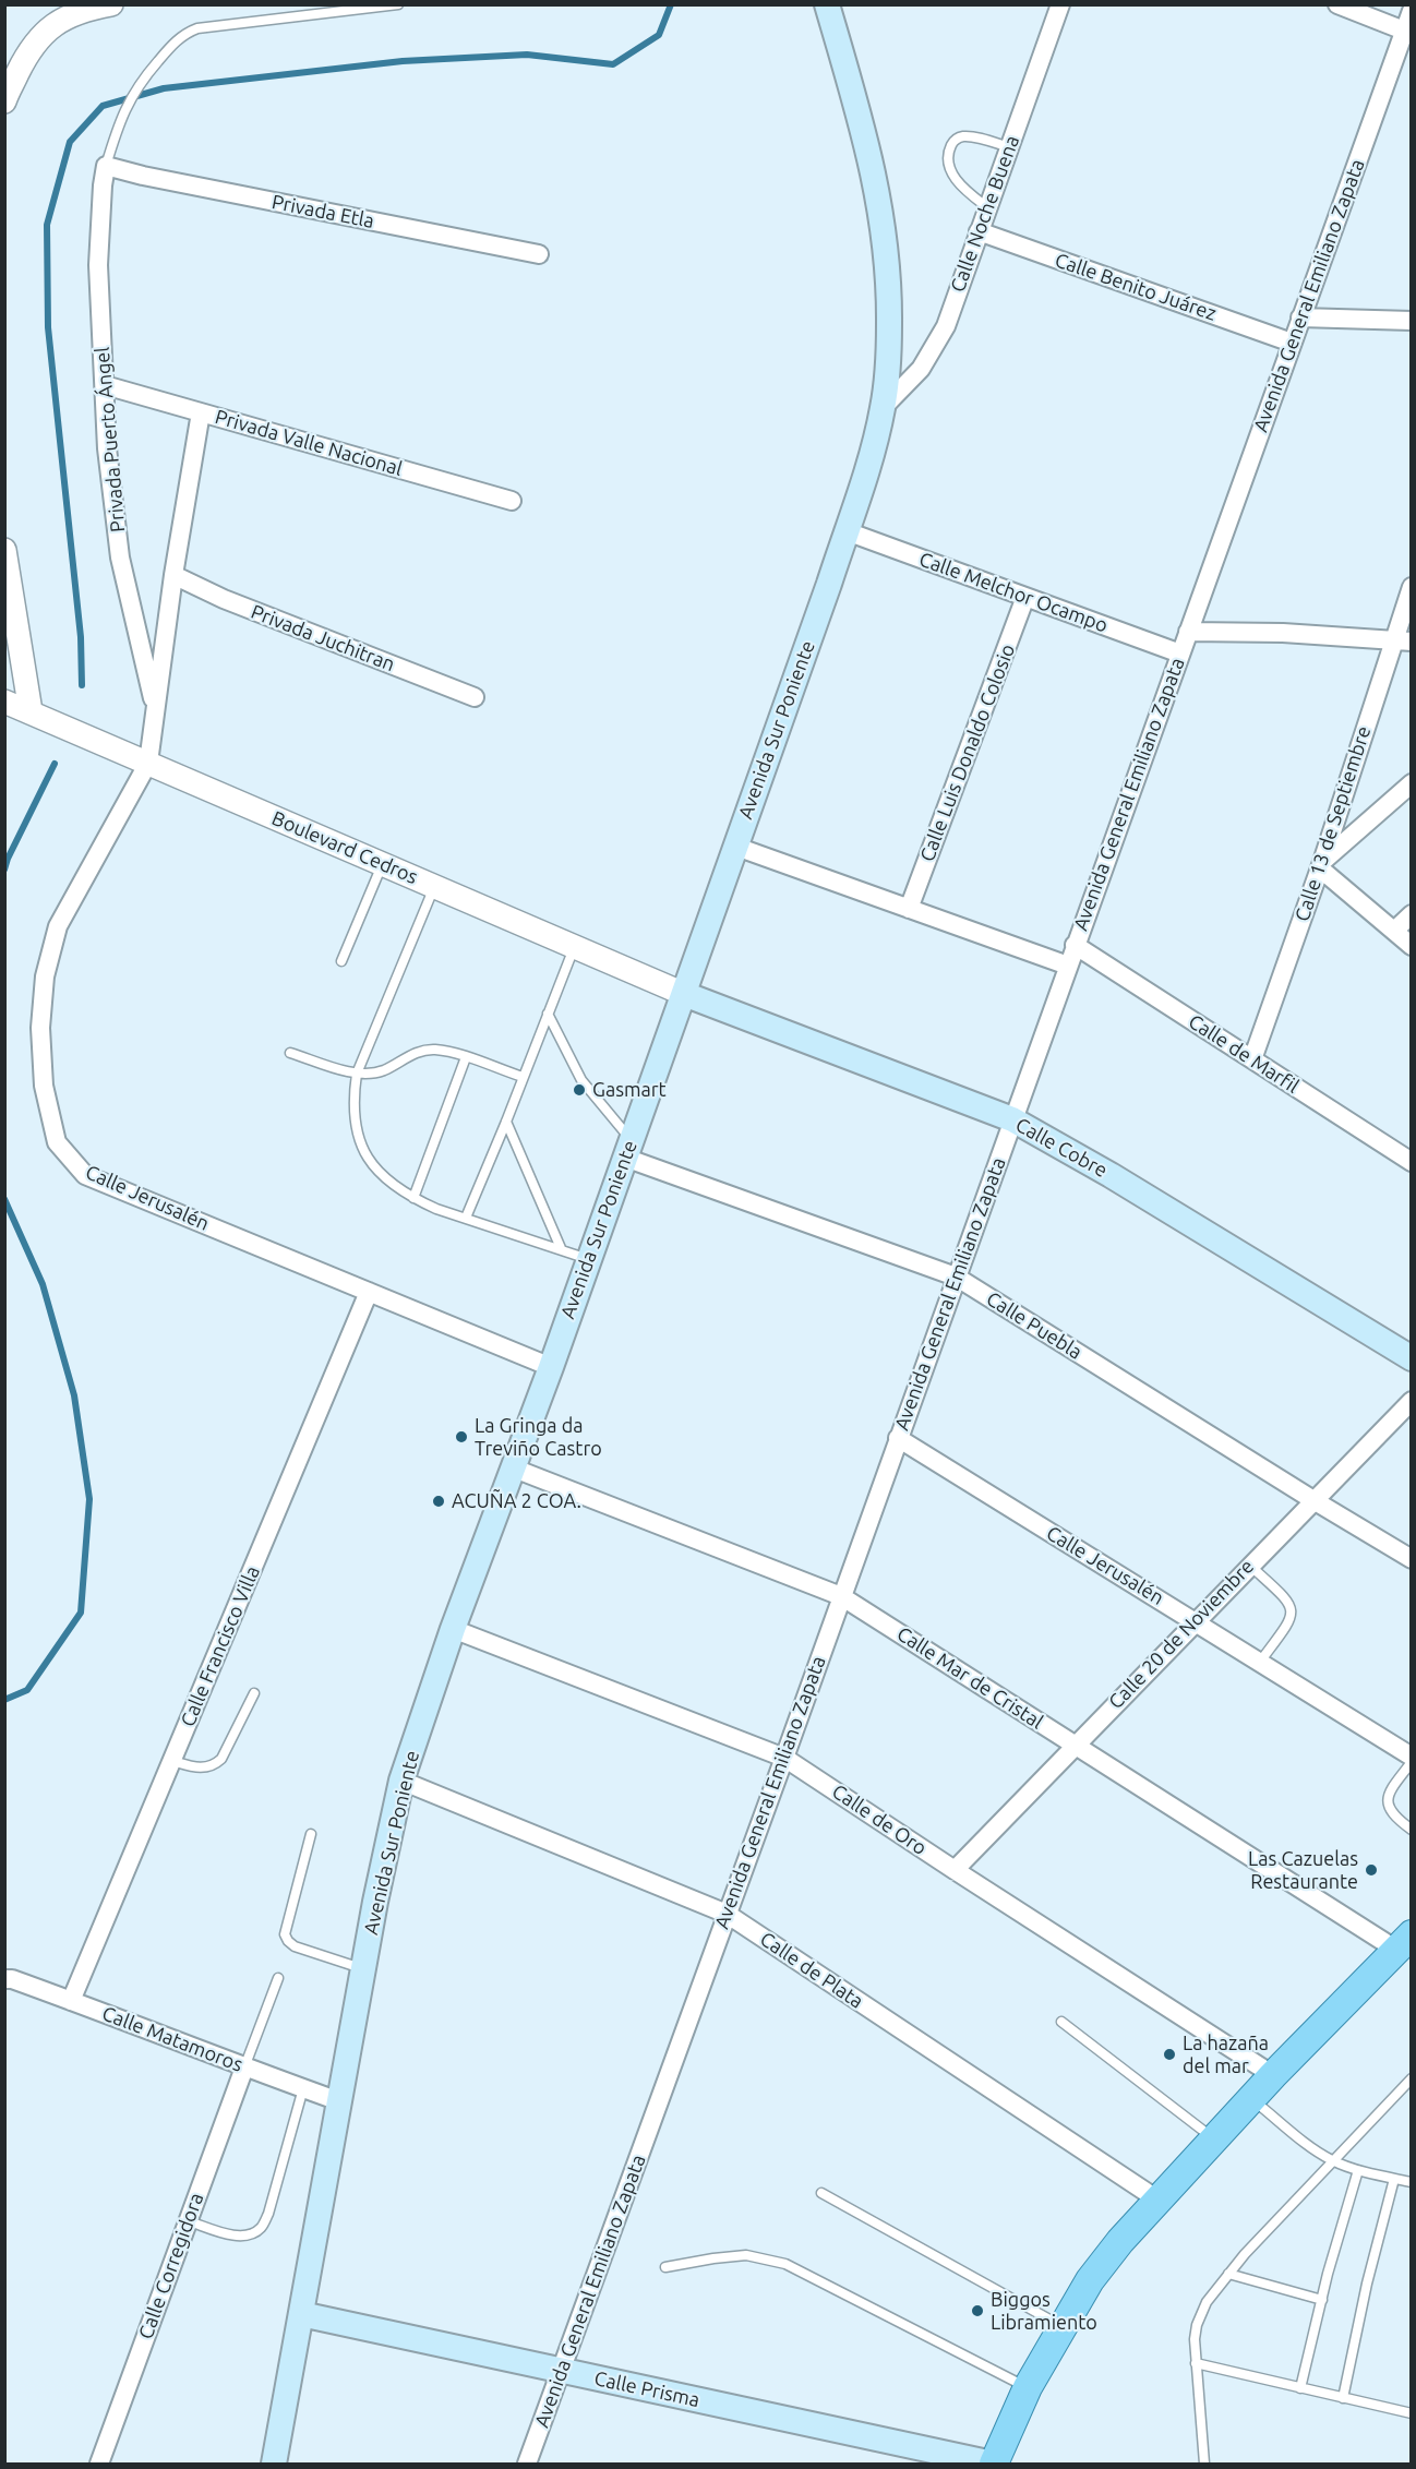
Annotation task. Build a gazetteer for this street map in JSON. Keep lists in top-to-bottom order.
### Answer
{
  "streets": {
    "main road": ["Avenida Sur Poniente", "Calle Cobre", "Calle Prisma"],
    "street": [
      "Privada Etla",
      "Calle Noche Buena",
      "Calle Benito Juárez",
      "Avenida General Emiliano Zapata",
      "Privada Puerto Ángel",
      "Privada Valle Nacional",
      "Calle Melchor Ocampo",
      "Privada Juchitran",
      "Calle Luis Donaldo Colosio",
      "Calle 13 de Septiembre",
      "Boulevard Cedros",
      "Calle de Marfil",
      "Calle Jerusalén",
      "Calle Puebla",
      "Calle 20 de Noviembre",
      "Calle Francisco Villa",
      "Calle Mar de Cristal",
      "Calle de Oro",
      "Calle de Plata",
      "Calle Matamoros",
      "Calle Corregidora"
    ]
  },
  "crossings": [
    ["Privada Etla", "Privada Puerto Ángel"],
    ["Calle Noche Buena", "Calle Benito Juárez"],
    ["Calle Noche Buena", "Avenida Sur Poniente"],
    ["Calle Benito Juárez", "Avenida General Emiliano Zapata"],
    ["Avenida General Emiliano Zapata", "Calle Melchor Ocampo"],
    ["Avenida General Emiliano Zapata", "Calle de Marfil"],
    ["Avenida General Emiliano Zapata", "Calle Cobre"],
    ["Avenida General Emiliano Zapata", "Calle Jerusalén"],
    ["Avenida General Emiliano Zapata", "Calle Puebla"],
    ["Avenida General Emiliano Zapata", "Calle Mar de Cristal"],
    ["Avenida General Emiliano Zapata", "Calle de Oro"],
    ["Avenida General Emiliano Zapata", "Calle de Plata"],
    ["Avenida General Emiliano Zapata", "Calle Prisma"],
    ["Privada Puerto Ángel", "Privada Valle Nacional"],
    ["Privada Puerto Ángel", "Privada Juchitran"],
    ["Privada Puerto Ángel", "Boulevard Cedros"],
    ["Privada Puerto Ángel", "Calle Jerusalén"],
    ["Calle Melchor Ocampo", "Avenida Sur Poniente"],
    ["Calle Melchor Ocampo", "Calle Luis Donaldo Colosio"],
    ["Avenida Sur Poniente", "Boulevard Cedros"],
    ["Avenida Sur Poniente", "Calle Cobre"],
    ["Avenida Sur Poniente", "Calle Jerusalén"],
    ["Avenida Sur Poniente", "Calle Puebla"],
    ["Avenida Sur Poniente", "Calle Mar de Cristal"],
    ["Avenida Sur Poniente", "Calle de Oro"],
    ["Avenida Sur Poniente", "Calle de Plata"],
    ["Avenida Sur Poniente", "Calle Matamoros"],
    ["Avenida Sur Poniente", "Calle Prisma"],
    ["Calle 13 de Septiembre", "Calle de Marfil"],
    ["Boulevard Cedros", "Calle Cobre"],
    ["Boulevard Cedros", "Calle Jerusalén"],
    ["Calle Jerusalén", "Calle 20 de Noviembre"],
    ["Calle Jerusalén", "Calle Francisco Villa"],
    ["Calle Puebla", "Calle 20 de Noviembre"],
    ["Calle 20 de Noviembre", "Calle Mar de Cristal"],
    ["Calle 20 de Noviembre", "Calle de Oro"],
    ["Calle Francisco Villa", "Calle Matamoros"],
    ["Calle Matamoros", "Calle Corregidora"]
  ],
  "places": [
    "Gasmart",
    "La Gringa da Treviño Castro",
    "ACUÑA 2 COA.",
    "Las Cazuelas Restaurante",
    "La hazaña del mar",
    "Biggos Libramiento"
  ]
}
